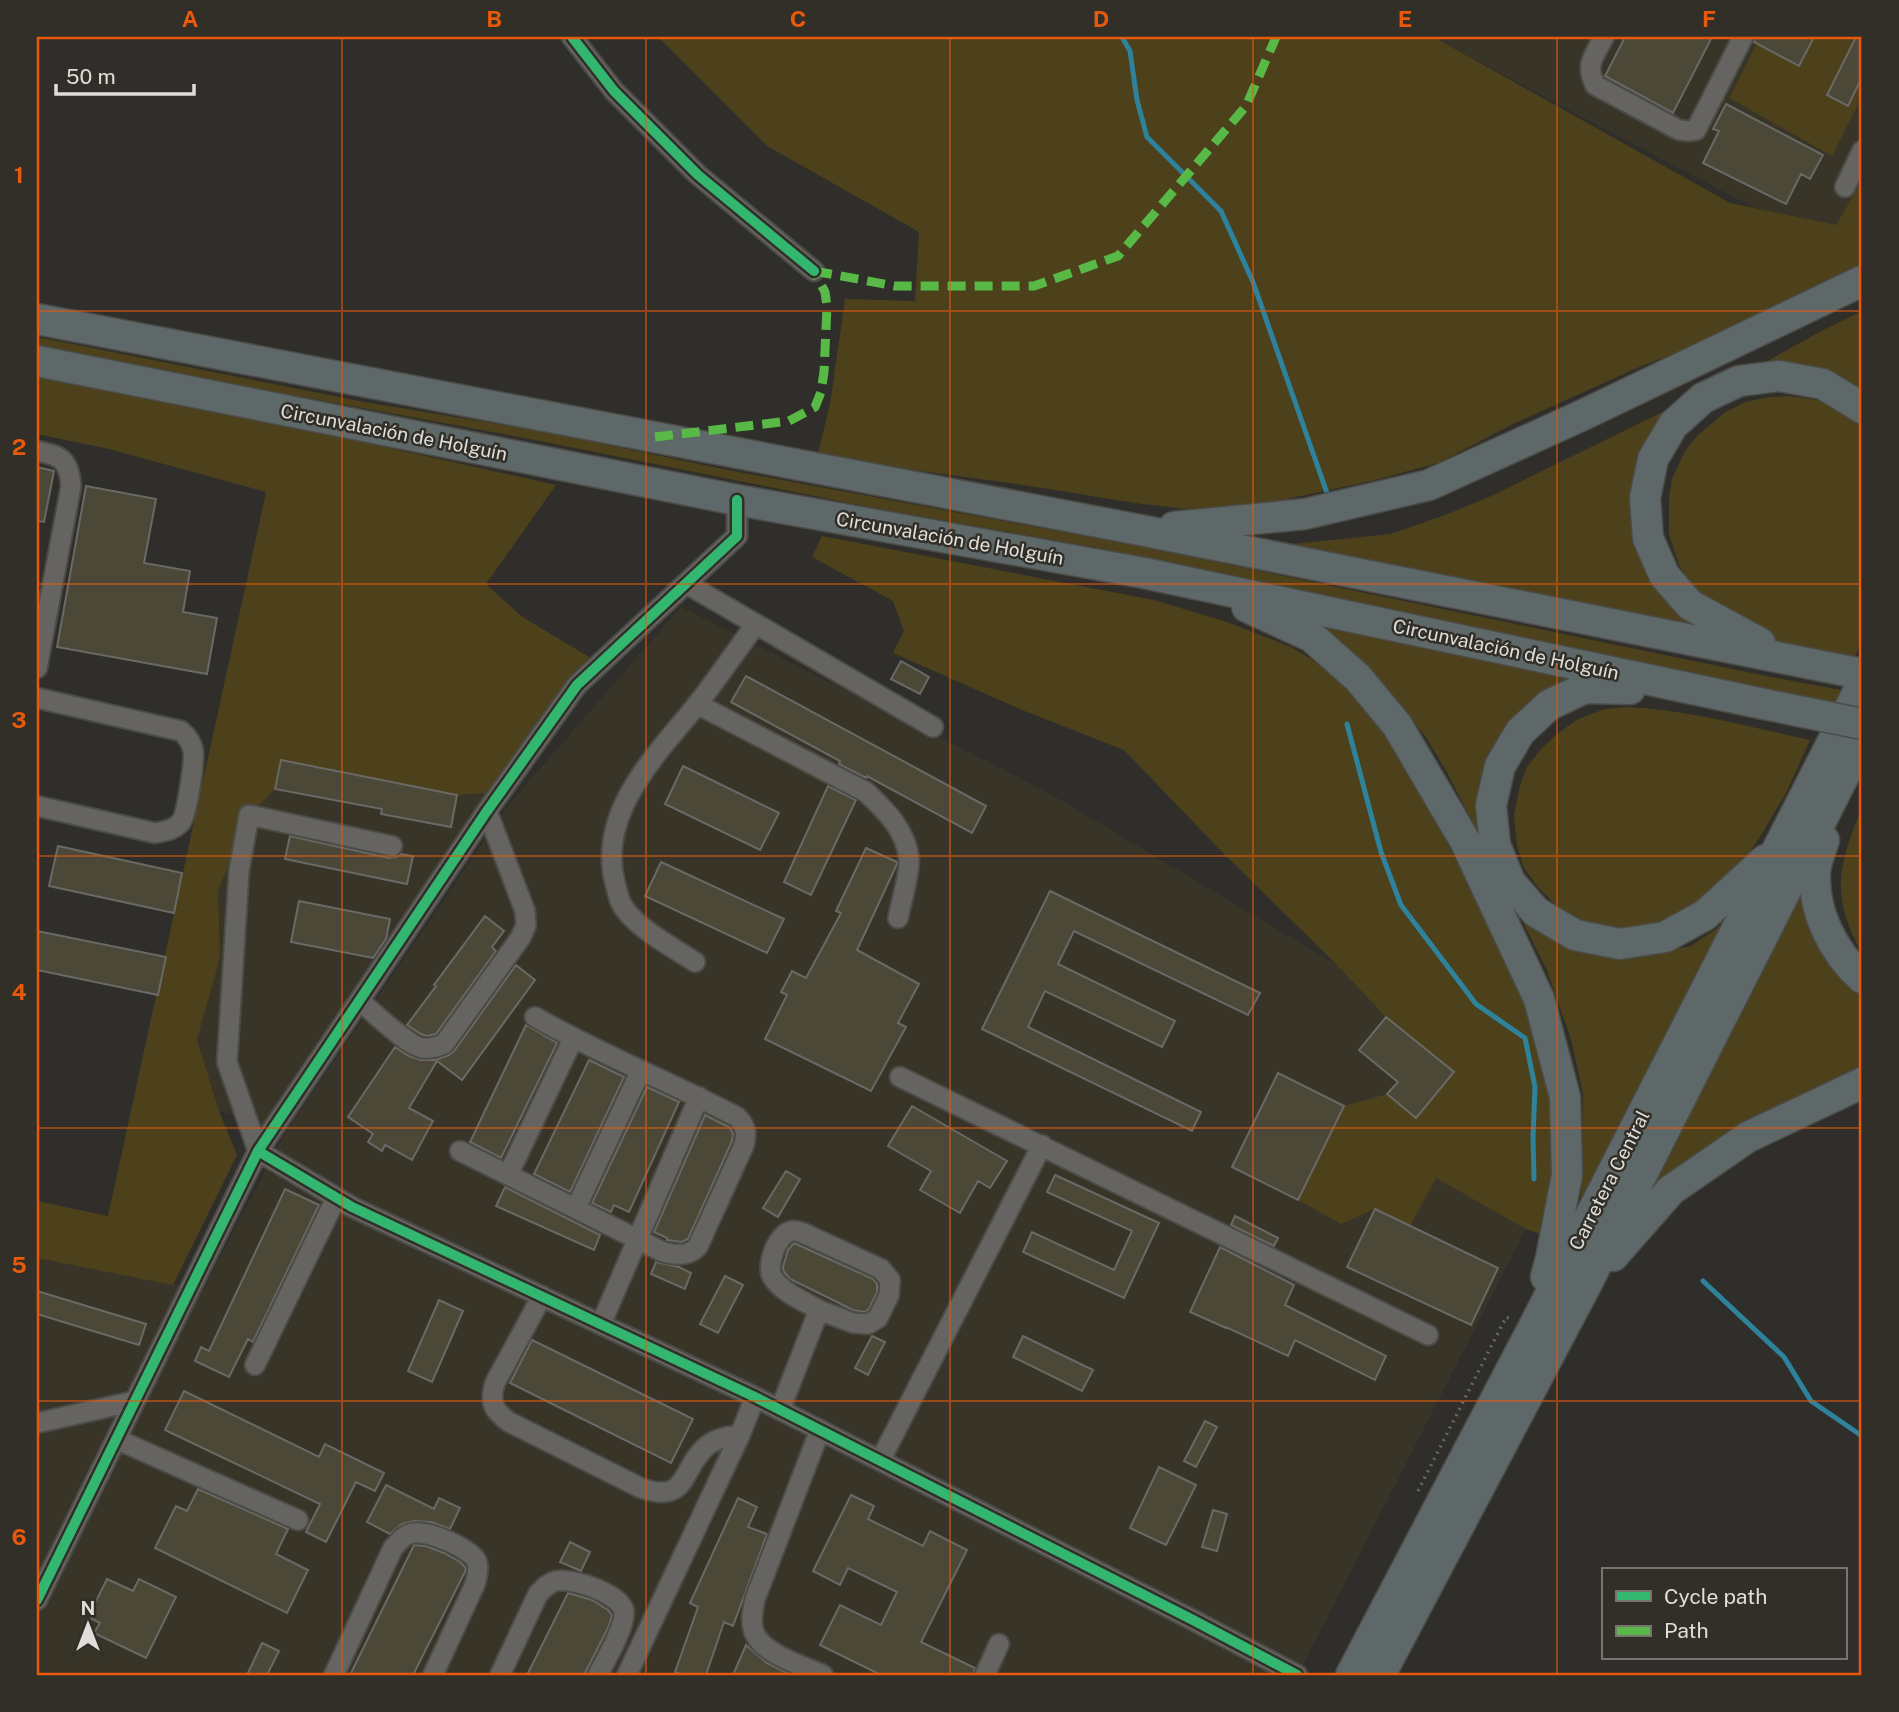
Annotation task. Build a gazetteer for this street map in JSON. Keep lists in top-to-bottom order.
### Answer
{
  "streets": {
    "highway": ["Circunvalación de Holguín", "Carretera Central"]
  },
  "legend": ["Cycle path", "Path"],
  "scale_bar": "50 m",
  "north": "top",
  "grid": {
    "columns": [
      "A",
      "B",
      "C",
      "D",
      "E",
      "F"
    ],
    "rows": [
      "1",
      "2",
      "3",
      "4",
      "5",
      "6"
    ]
  }
}
